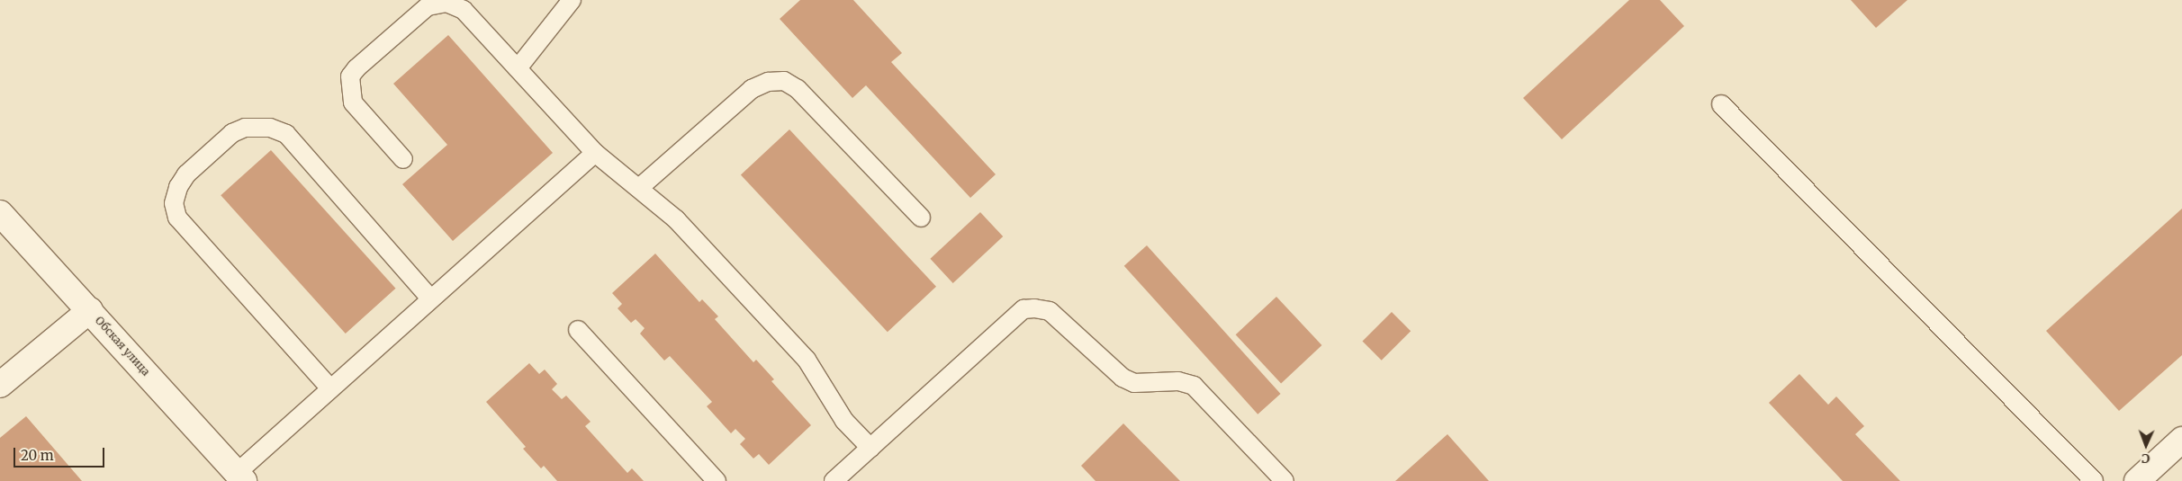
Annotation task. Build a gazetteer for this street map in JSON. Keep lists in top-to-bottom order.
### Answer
{
  "streets": {
    "street": ["Обская улица"]
  },
  "scale_bar": "20 m",
  "north": "bottom"
}
